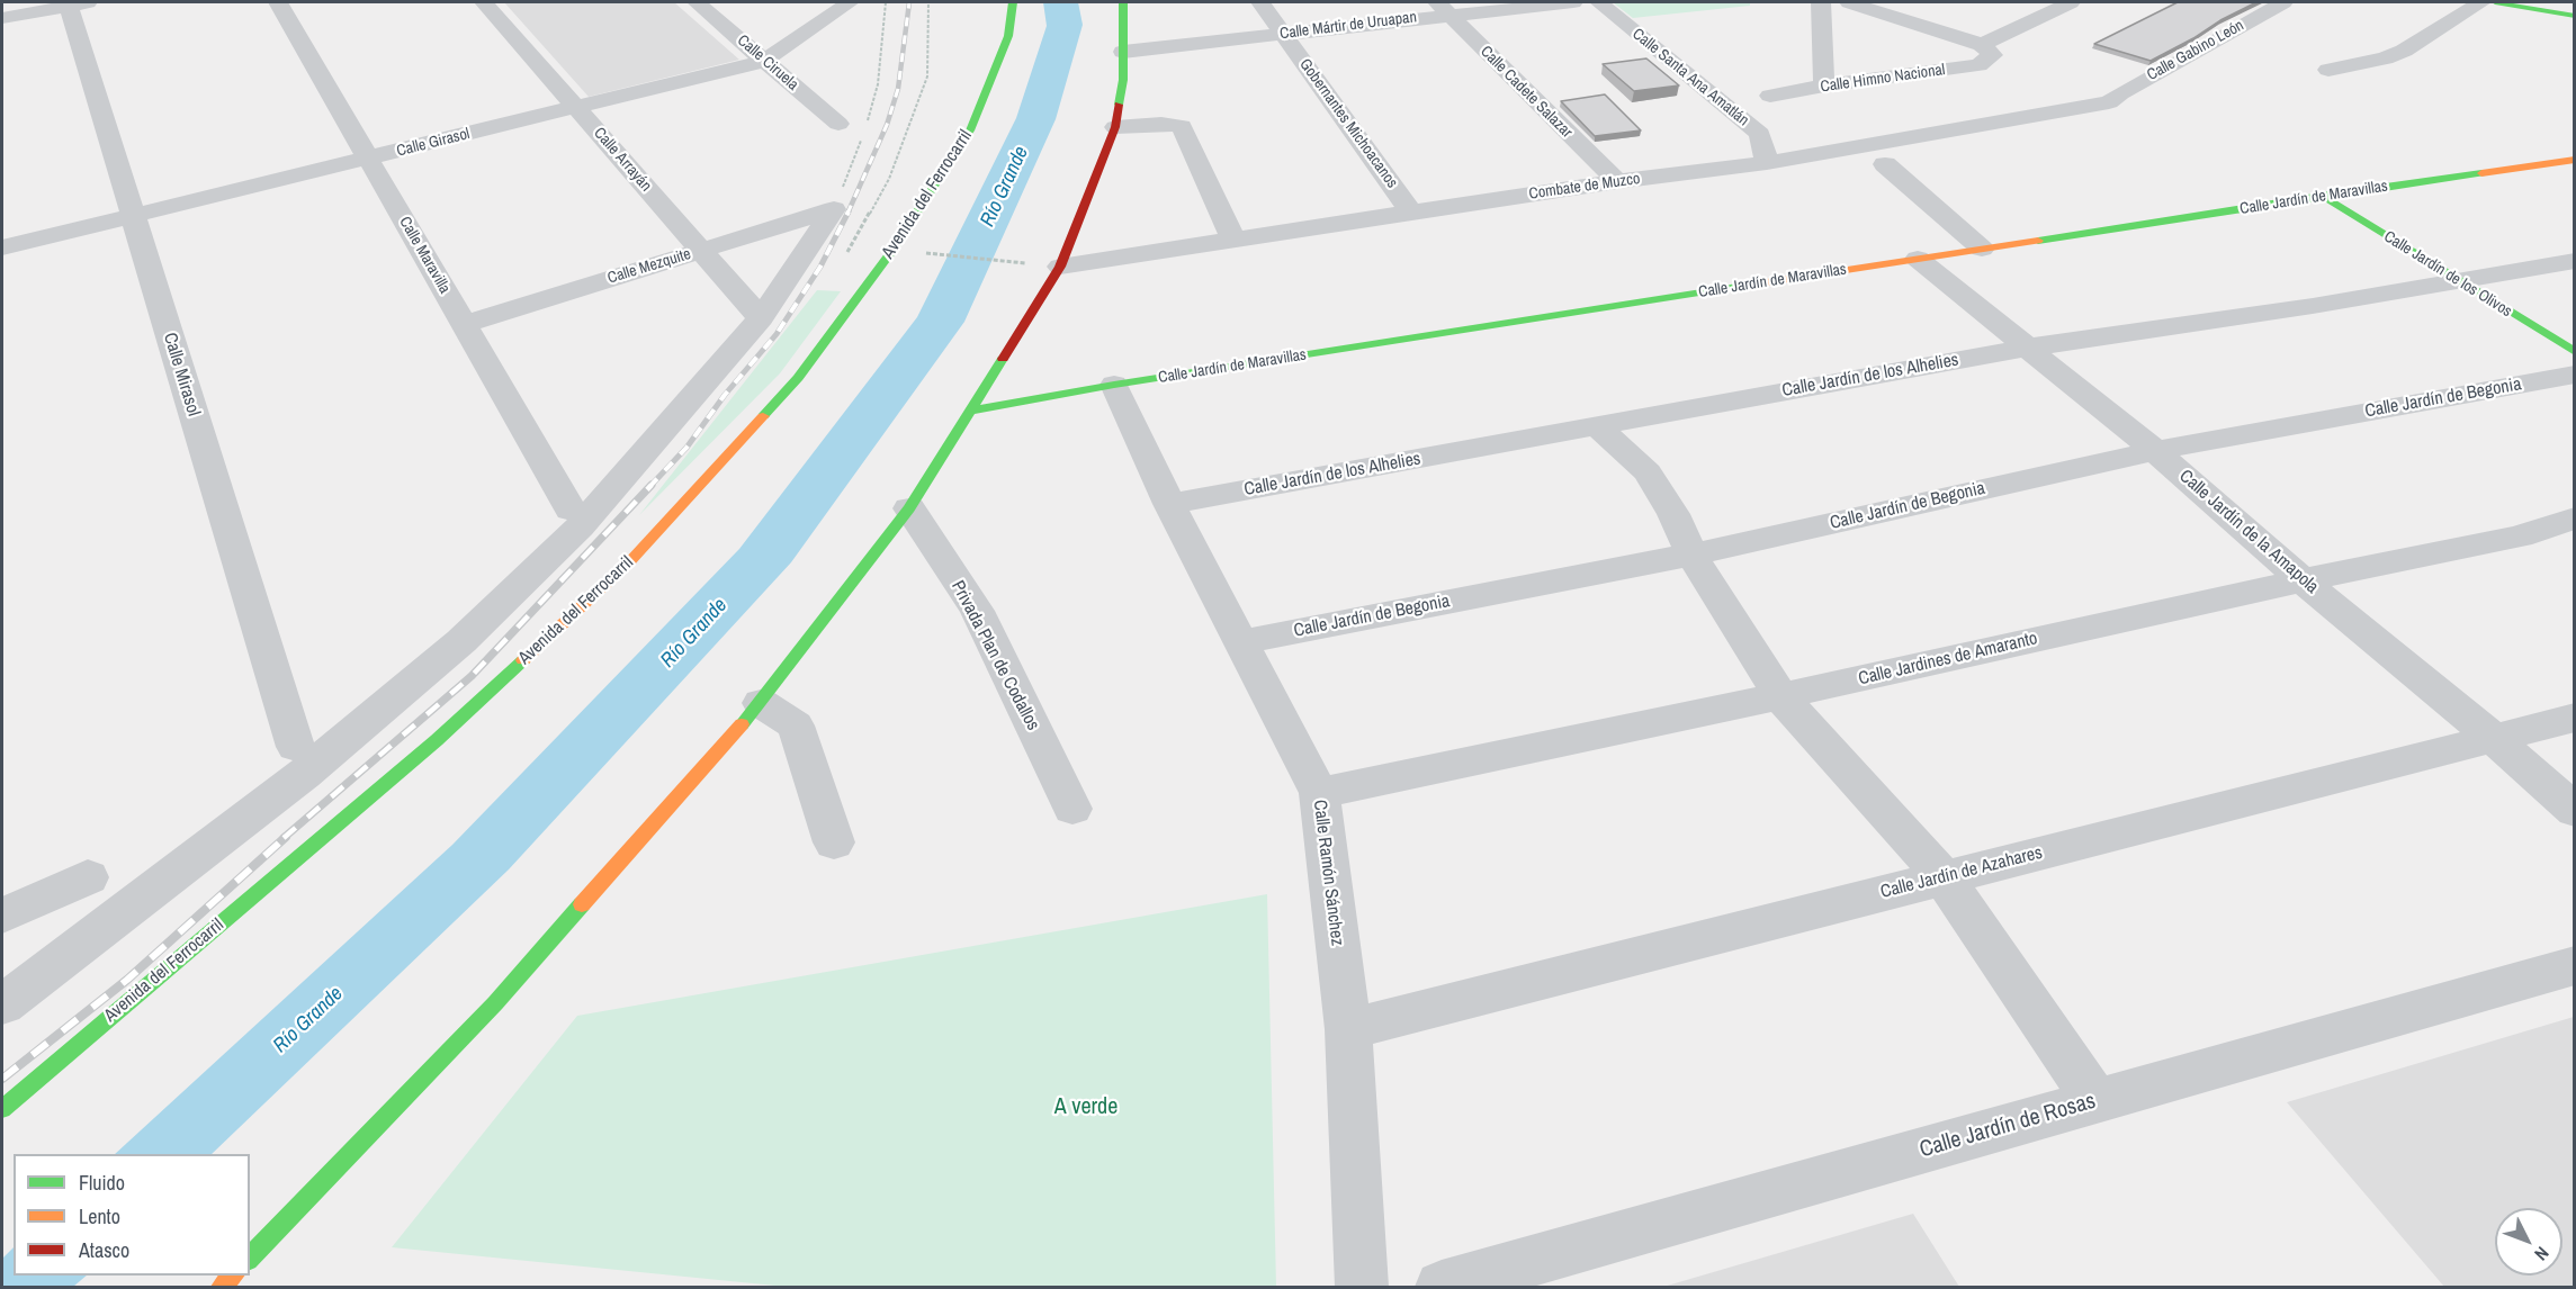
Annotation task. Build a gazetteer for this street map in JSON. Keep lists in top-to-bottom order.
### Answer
{
  "streets": {
    "main road": ["Avenida del Ferrocarril", "Calle Jardín de Maravillas", "Calle Jardín de los Olivos"],
    "street": [
      "Calle Mártir de Uruapan",
      "Calle Gabino León",
      "Calle Ciruela",
      "Calle Santa Ana Amatlán",
      "Calle Himno Nacional",
      "Calle Cadete Salazar",
      "Gobernantes Michoacanos",
      "Calle Girasol",
      "Calle Arrayán",
      "Combate de Muzco",
      "Calle Maravilla",
      "Calle Mezquite",
      "Calle Mirasol",
      "Calle Jardín de los Alhelies",
      "Calle Jardín de Begonia",
      "Calle Jardín de la Amapola",
      "Privada Plan de Codallos",
      "Calle Jardines de Amaranto",
      "Calle Ramón Sánchez",
      "Calle Jardín de Azahares",
      "Calle Jardín de Rosas"
    ]
  },
  "crossings": [
    ["Calle Mártir de Uruapan", "Calle Cadete Salazar"],
    ["Calle Mártir de Uruapan", "Gobernantes Michoacanos"],
    ["Calle Gabino León", "Combate de Muzco"],
    ["Calle Ciruela", "Calle Girasol"],
    ["Calle Santa Ana Amatlán", "Combate de Muzco"],
    ["Calle Cadete Salazar", "Combate de Muzco"],
    ["Gobernantes Michoacanos", "Combate de Muzco"],
    ["Calle Girasol", "Calle Arrayán"],
    ["Calle Girasol", "Calle Maravilla"],
    ["Calle Girasol", "Calle Mirasol"],
    ["Calle Arrayán", "Calle Mezquite"],
    ["Calle Jardín de Maravillas", "Calle Jardín de los Olivos"],
    ["Calle Jardín de Maravillas", "Calle Jardín de la Amapola"],
    ["Calle Jardín de Maravillas", "Calle Ramón Sánchez"],
    ["Calle Maravilla", "Calle Mezquite"],
    ["Calle Jardín de los Olivos", "Calle Jardín de los Alhelies"],
    ["Calle Jardín de los Alhelies", "Calle Jardín de la Amapola"],
    ["Calle Jardín de los Alhelies", "Calle Ramón Sánchez"],
    ["Calle Jardín de Begonia", "Calle Jardín de la Amapola"],
    ["Calle Jardín de Begonia", "Calle Ramón Sánchez"],
    ["Calle Jardín de la Amapola", "Calle Jardines de Amaranto"],
    ["Calle Jardín de la Amapola", "Calle Jardín de Azahares"],
    ["Calle Jardines de Amaranto", "Calle Ramón Sánchez"],
    ["Calle Ramón Sánchez", "Calle Jardín de Azahares"]
  ],
  "water": ["Río Grande"],
  "parks": ["A verde"],
  "legend": ["Fluido", "Lento", "Atasco"],
  "north": "bottom right"
}
